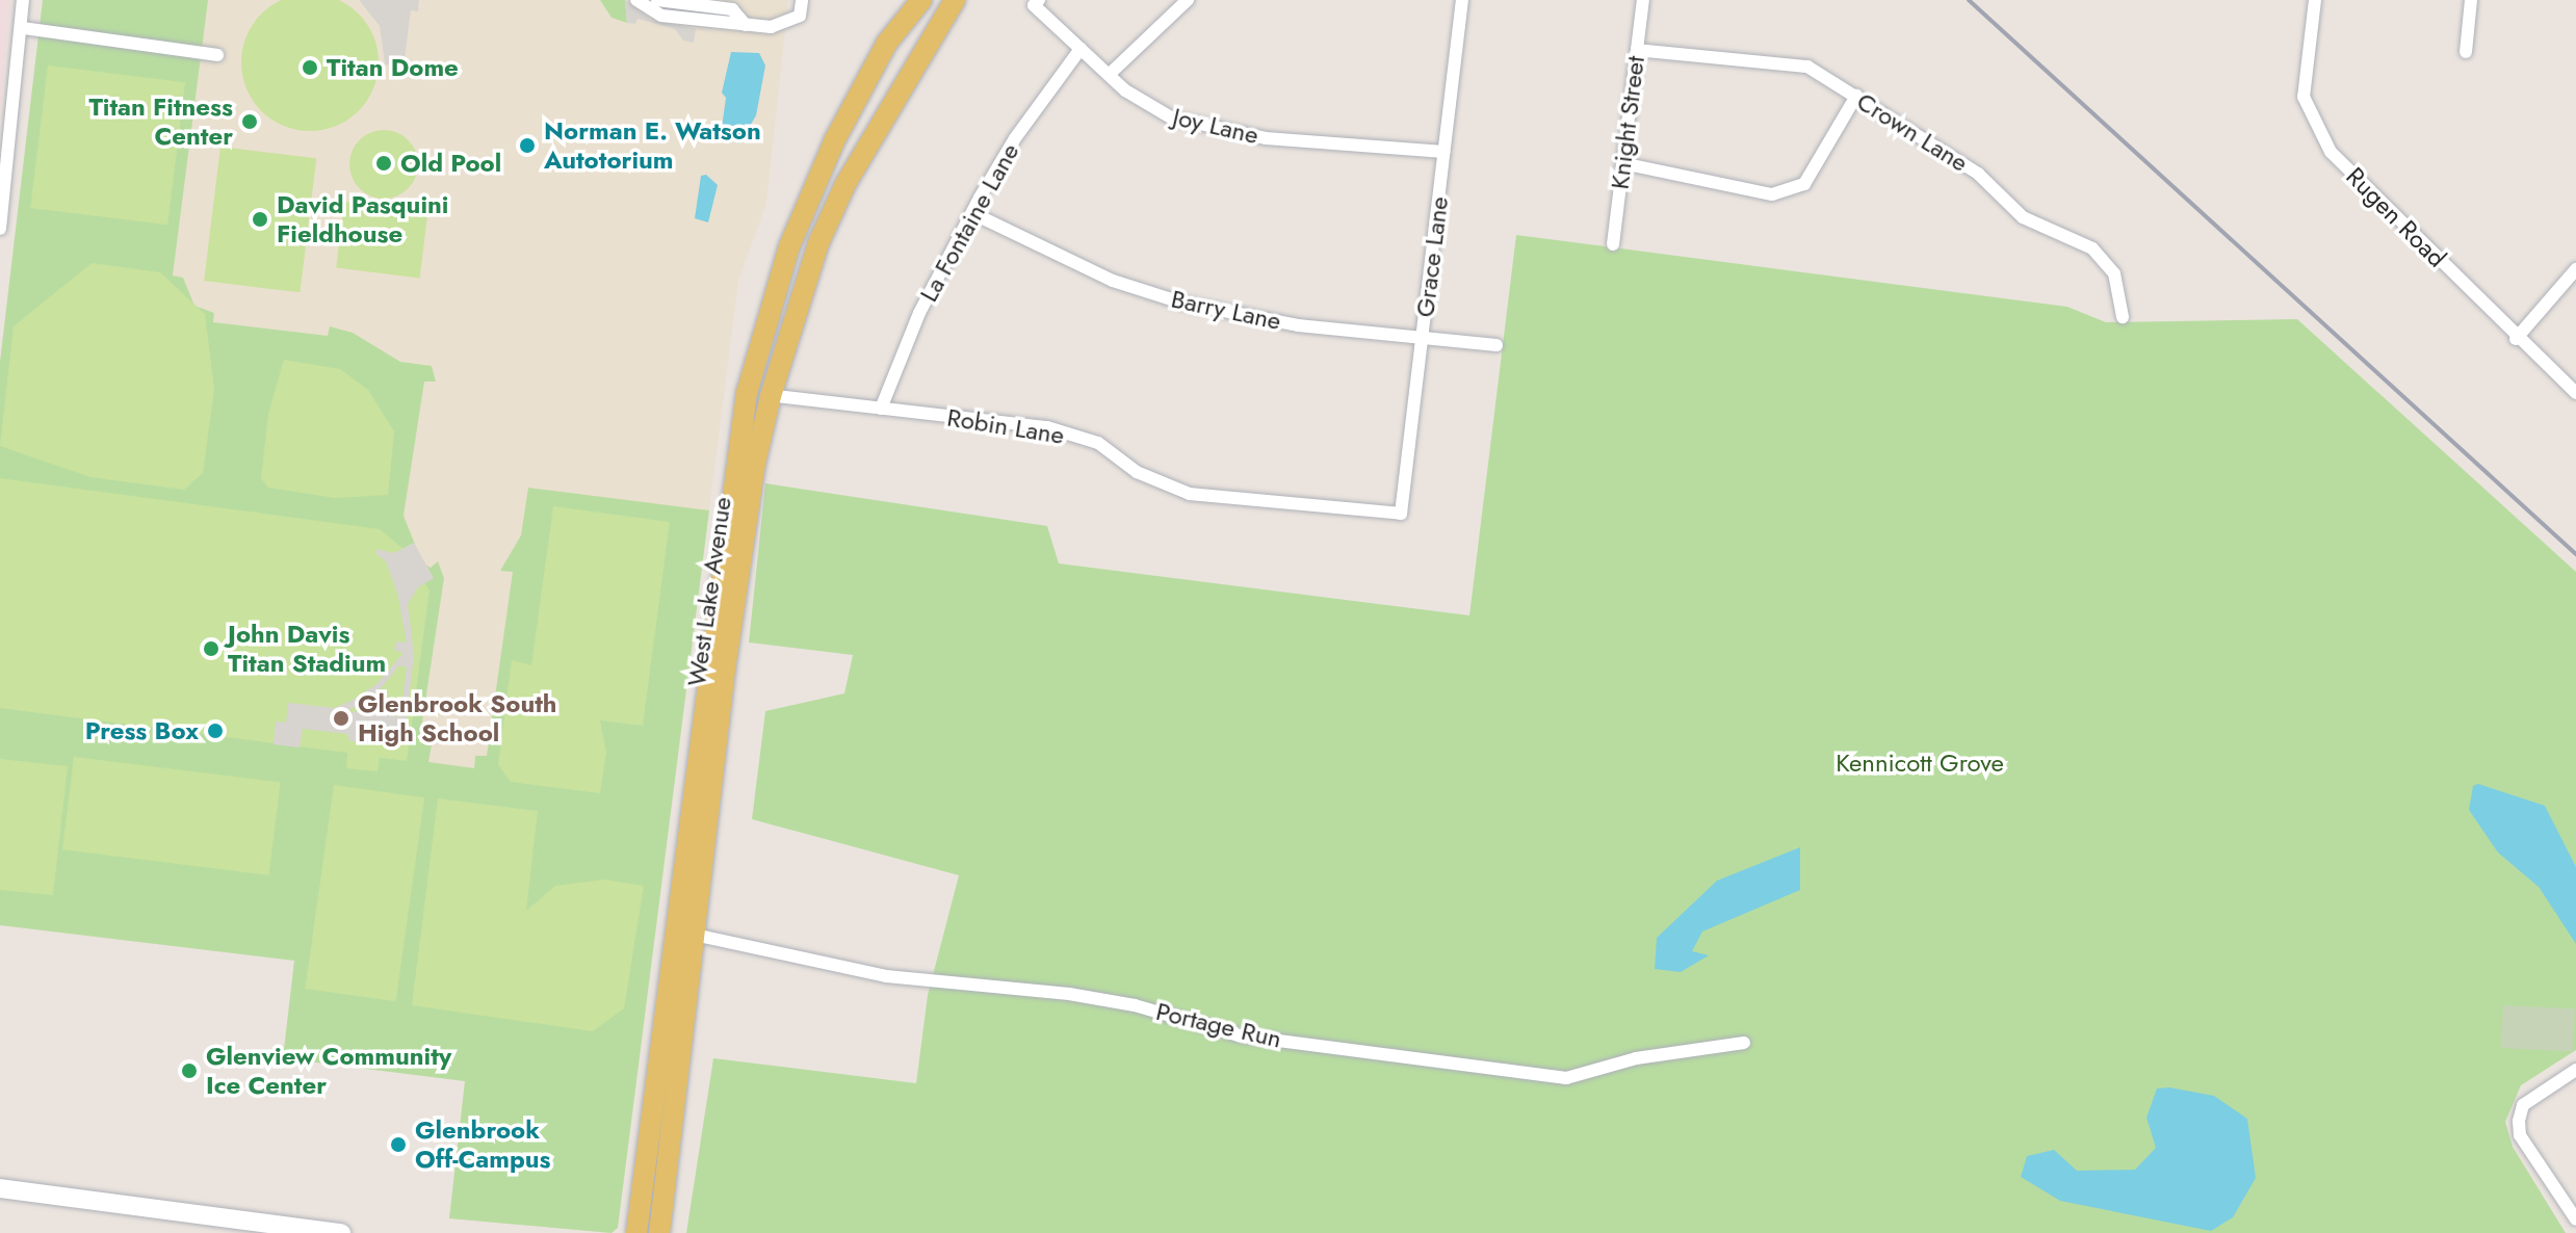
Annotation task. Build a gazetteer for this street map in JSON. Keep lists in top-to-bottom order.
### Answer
{
  "streets": {
    "main road": ["West Lake Avenue"],
    "street": [
      "Knight Street",
      "Joy Lane",
      "Crown Lane",
      "Rugen Road",
      "La Fontaine Lane",
      "Grace Lane",
      "Barry Lane",
      "Robin Lane",
      "Portage Run"
    ]
  },
  "crossings": [
    ["Knight Street", "Crown Lane"],
    ["Joy Lane", "La Fontaine Lane"],
    ["Joy Lane", "Grace Lane"],
    ["La Fontaine Lane", "Barry Lane"],
    ["La Fontaine Lane", "Robin Lane"],
    ["Grace Lane", "Barry Lane"],
    ["Grace Lane", "Robin Lane"],
    ["Robin Lane", "West Lake Avenue"],
    ["West Lake Avenue", "Portage Run"]
  ],
  "parks": ["Kennicott Grove"],
  "places": [
    "Titan Dome",
    "Titan Fitness Center",
    "Norman E. Watson Autotorium",
    "Old Pool",
    "David Pasquini Fieldhouse",
    "John Davis Titan Stadium",
    "Glenbrook South High School",
    "Press Box",
    "Glenview Community Ice Center",
    "Glenbrook Off-Campus"
  ]
}
